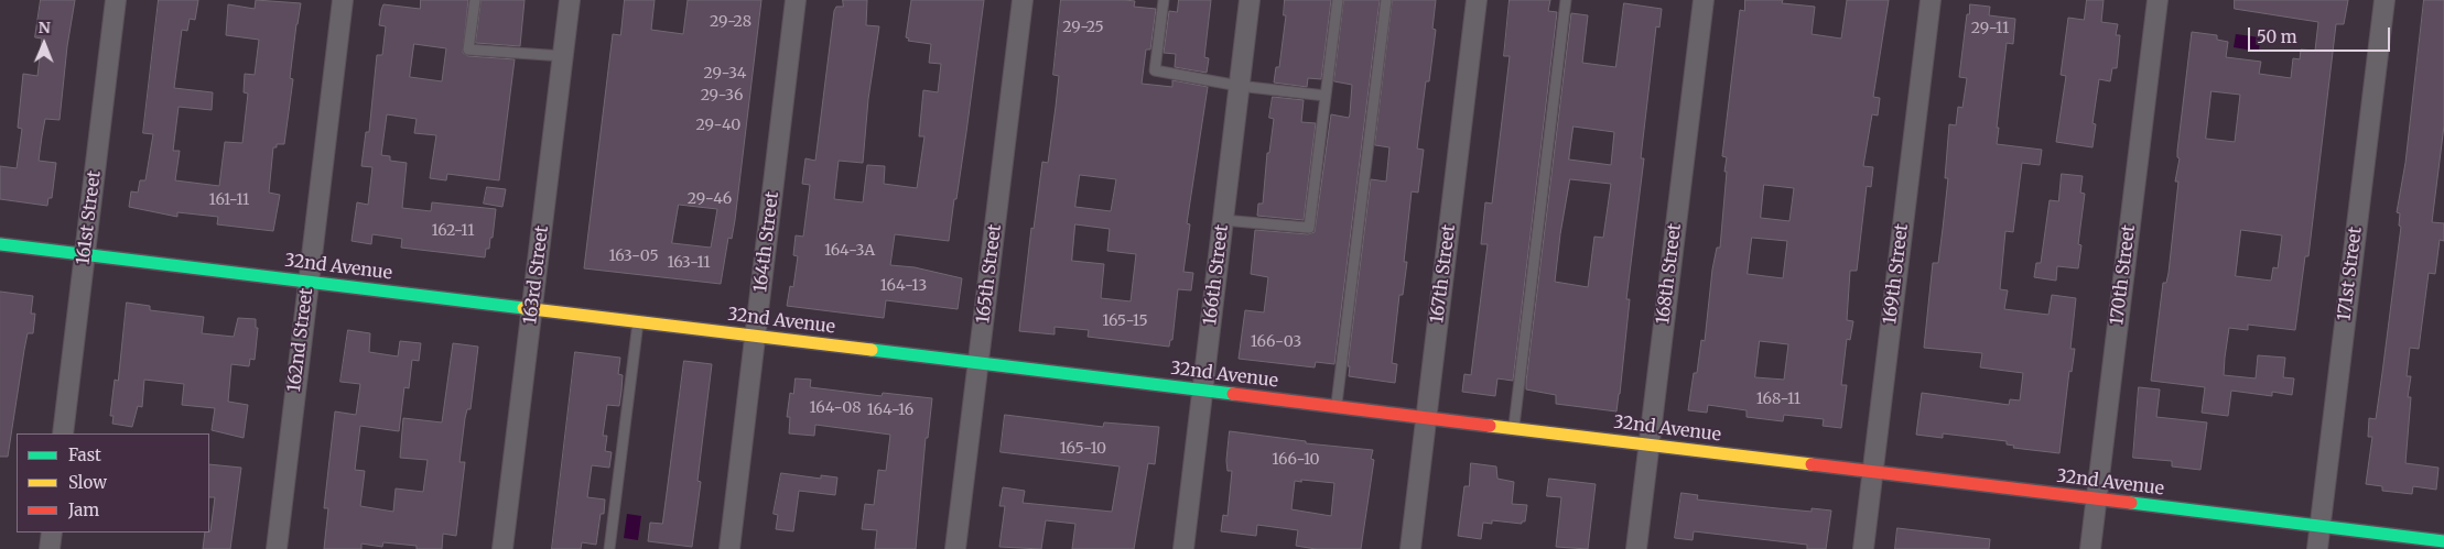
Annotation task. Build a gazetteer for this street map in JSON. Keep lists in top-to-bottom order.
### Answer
{
  "streets": {
    "street": [
      "161st Street",
      "164th Street",
      "32nd Avenue",
      "165th Street",
      "167th Street",
      "168th Street",
      "169th Street",
      "171st Street",
      "163rd Street",
      "166th Street",
      "170th Street",
      "162nd Street"
    ]
  },
  "crossings": [
    ["161st Street", "32nd Avenue"],
    ["164th Street", "32nd Avenue"],
    ["32nd Avenue", "165th Street"],
    ["32nd Avenue", "167th Street"],
    ["32nd Avenue", "168th Street"],
    ["32nd Avenue", "169th Street"],
    ["32nd Avenue", "171st Street"],
    ["32nd Avenue", "163rd Street"],
    ["32nd Avenue", "166th Street"],
    ["32nd Avenue", "170th Street"],
    ["32nd Avenue", "162nd Street"]
  ],
  "house_numbers": [
    "29-28",
    "29-25",
    "29-11",
    "29-34",
    "29-36",
    "29-40",
    "29-46",
    "161-11",
    "162-11",
    "164-3A",
    "163-05",
    "163-11",
    "164-13",
    "165-15",
    "166-03",
    "168-11",
    "164-08",
    "164-16",
    "165-10",
    "166-10"
  ],
  "legend": ["Fast", "Slow", "Jam"],
  "scale_bar": "50 m",
  "north": "top"
}
